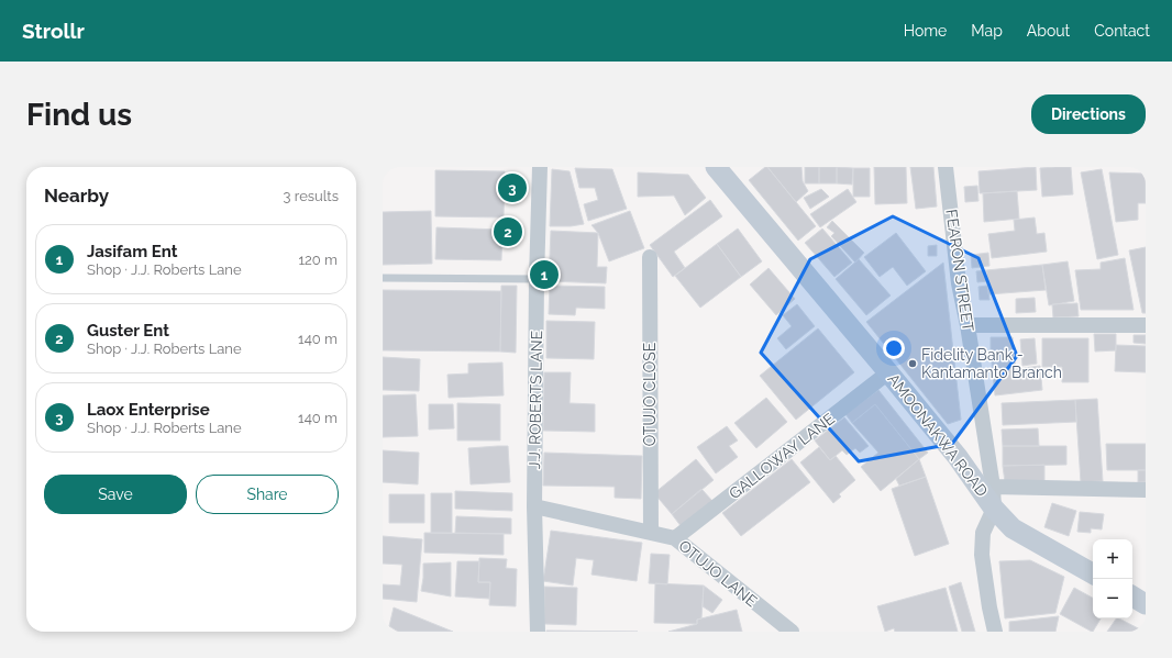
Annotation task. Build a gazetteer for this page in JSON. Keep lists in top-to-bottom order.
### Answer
{
  "streets": {
    "street": [
      "FEARON STREET",
      "OTUJO CLOSE",
      "J.J. ROBERTS LANE",
      "AMOONAKWA ROAD",
      "GALLOWAY LANE",
      "OTUJO LANE"
    ]
  },
  "crossings": [
    ["FEARON STREET", "AMOONAKWA ROAD"],
    ["OTUJO CLOSE", "OTUJO LANE"],
    ["J.J. ROBERTS LANE", "OTUJO LANE"],
    ["AMOONAKWA ROAD", "GALLOWAY LANE"],
    ["GALLOWAY LANE", "OTUJO LANE"]
  ],
  "places": ["Fidelity Bank - Kantamanto Branch"],
  "page": {
    "header": "Strollr",
    "nav": [
      "Home",
      "Map",
      "About",
      "Contact"
    ],
    "buttons": [
      "Directions",
      ["Save", "Share"]
    ],
    "title": "Find us",
    "heading": ["Nearby", "3 results"],
    "pins": ["3", "2", "1"],
    "list": [
      {
        "mark": "1",
        "name": "Jasifam Ent",
        "note": "Shop · J.J. Roberts Lane",
        "value": "120 m"
      },
      {
        "mark": "2",
        "name": "Guster Ent",
        "note": "Shop · J.J. Roberts Lane",
        "value": "140 m"
      },
      {
        "mark": "3",
        "name": "Laox Enterprise",
        "note": "Shop · J.J. Roberts Lane",
        "value": "140 m"
      }
    ],
    "map_buttons": ["+", "−"]
  }
}
